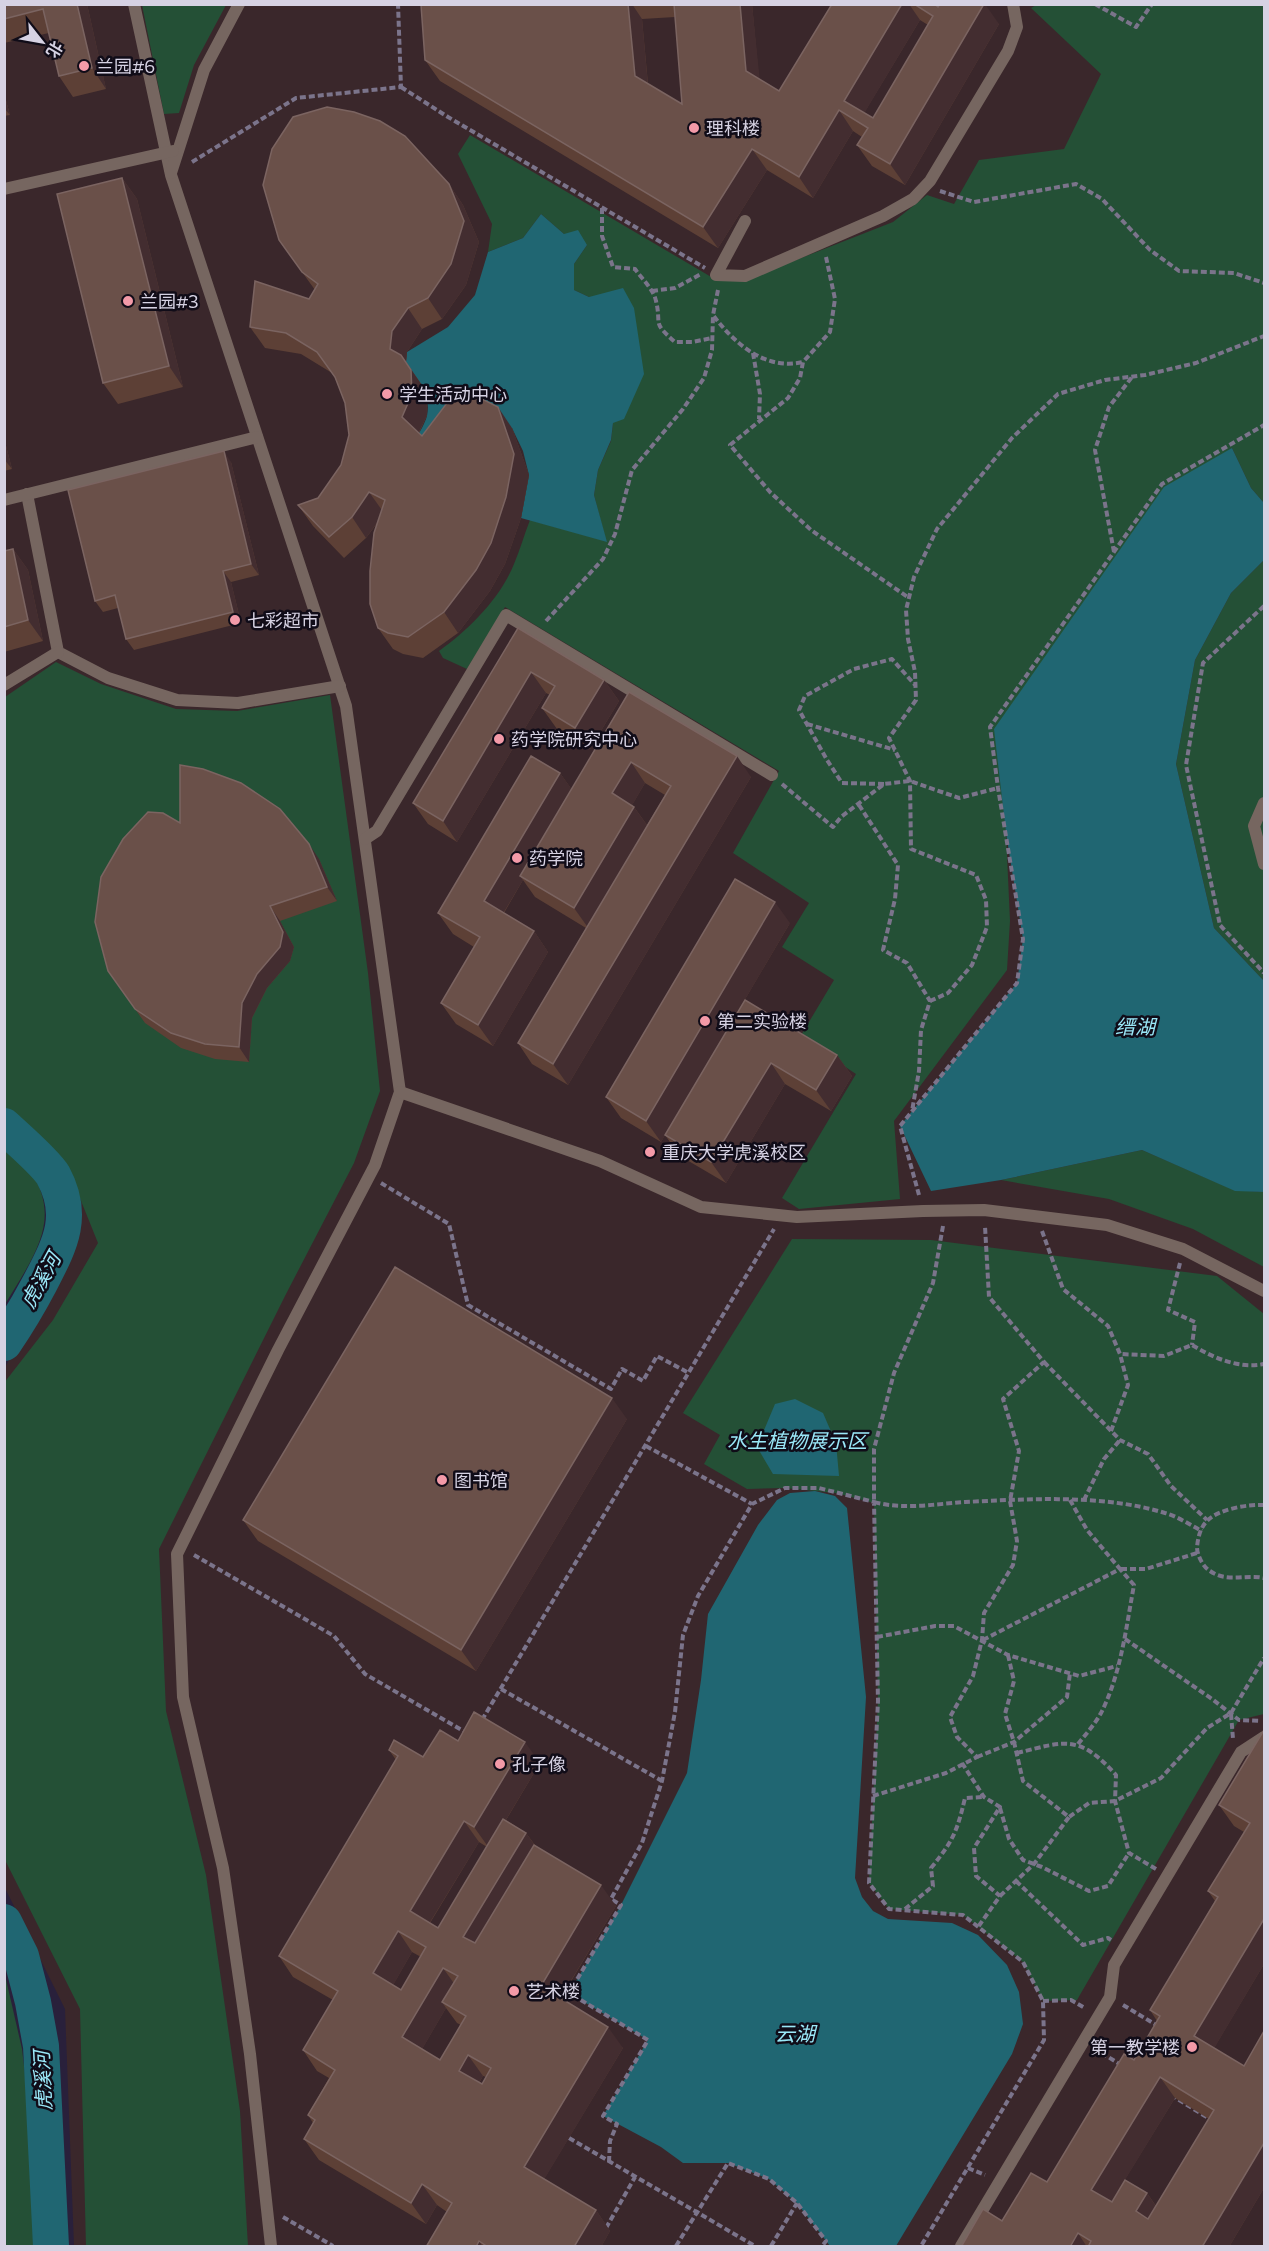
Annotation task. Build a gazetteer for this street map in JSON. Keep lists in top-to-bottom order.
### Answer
{
  "water": [
    "缙湖",
    "虎溪河",
    "水生植物展示区",
    "云湖"
  ],
  "places": [
    "兰园#6",
    "理科楼",
    "兰园#3",
    "学生活动中心",
    "七彩超市",
    "药学院研究中心",
    "药学院",
    "第二实验楼",
    "重庆大学虎溪校区",
    "图书馆",
    "孔子像",
    "艺术楼",
    "第一教学楼"
  ],
  "north": "bottom right"
}
